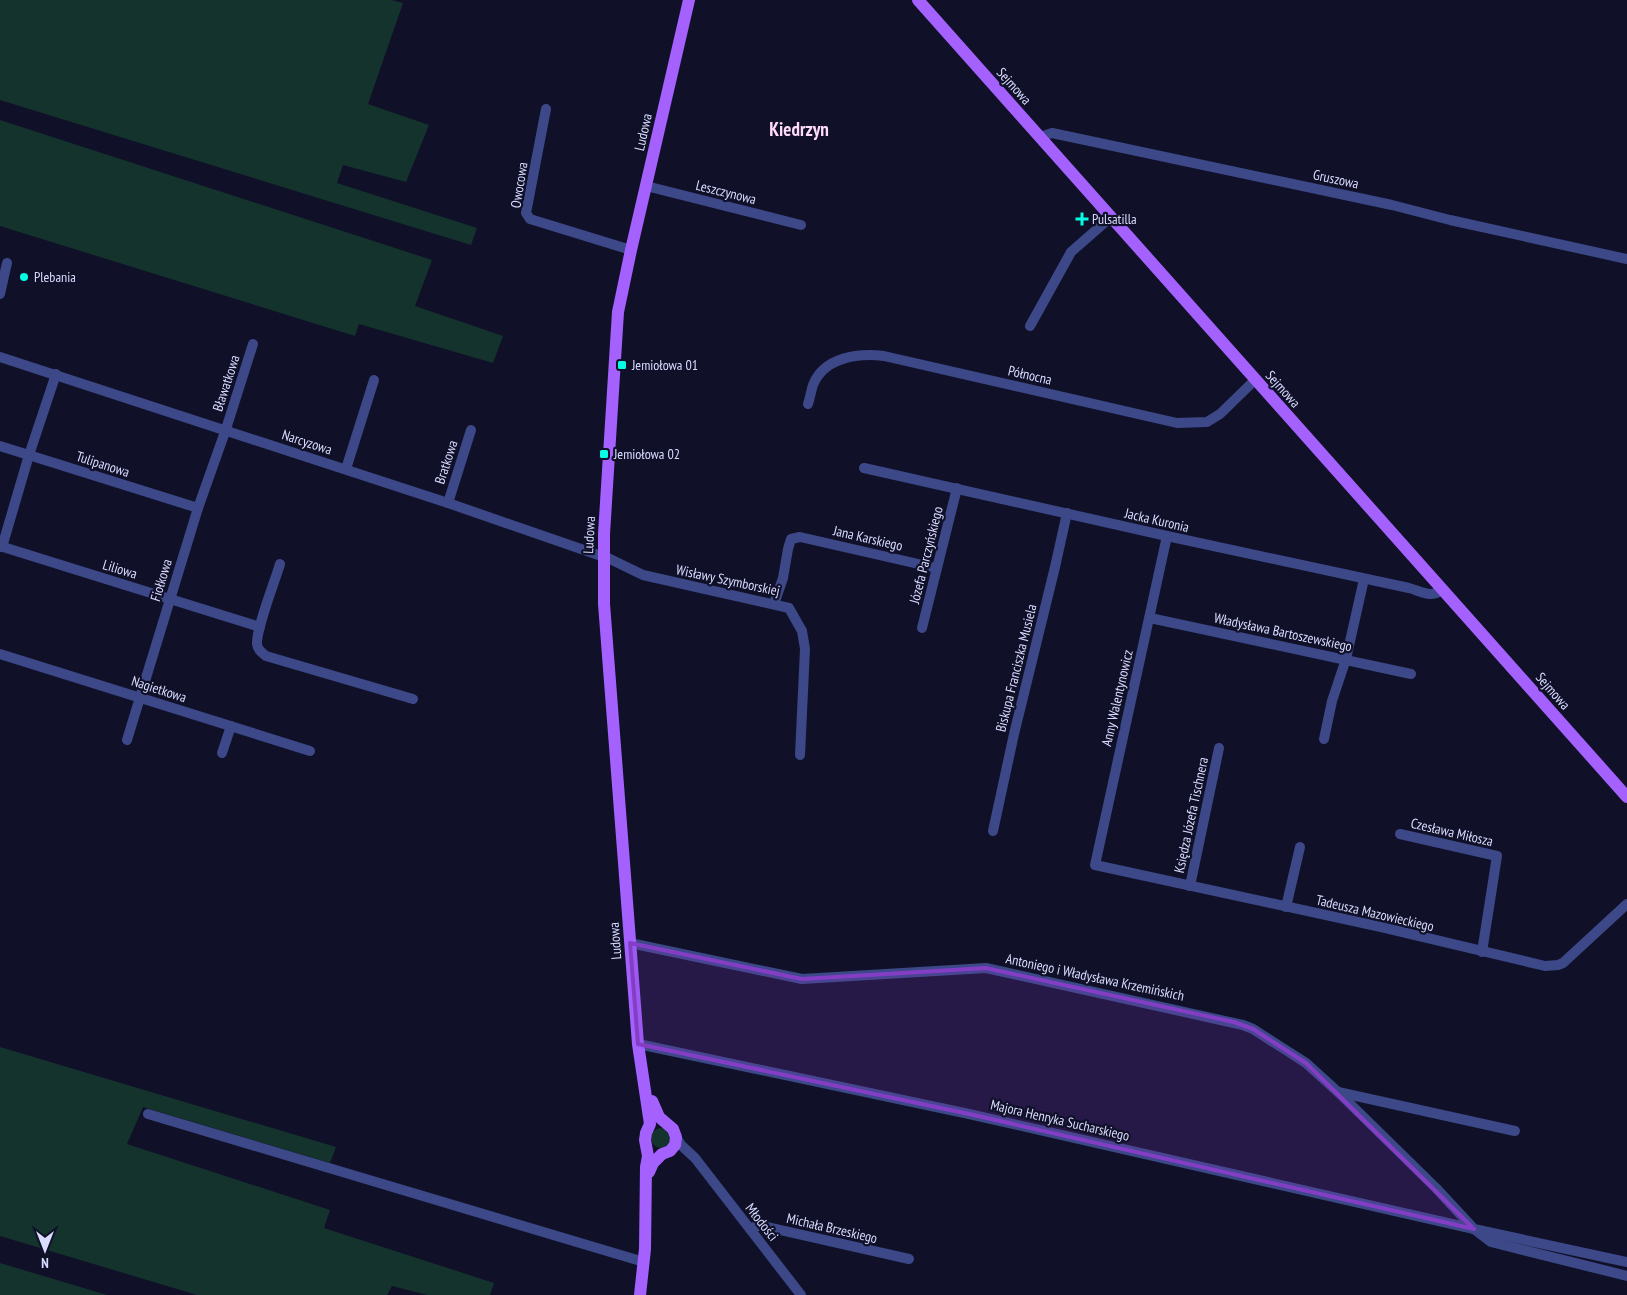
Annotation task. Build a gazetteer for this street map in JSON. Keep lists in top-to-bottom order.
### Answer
{
  "streets": {
    "main road": ["Sejmowa", "Ludowa"],
    "street": [
      "Gruszowa",
      "Owocowa",
      "Leszczynowa",
      "Północna",
      "Bławatkowa",
      "Narcyzowa",
      "Bratkowa",
      "Tulipanowa",
      "Jacka Kuronia",
      "Jana Karskiego",
      "Józefa Parczyńskiego",
      "Liliowa",
      "Fiołkowa",
      "Wisławy Szymborskiej",
      "Władysława Bartoszewskiego",
      "Biskupa Franciszka Musiela",
      "Nagietkowa",
      "Anny Walentynowicz",
      "Księdza Józefa Tischnera",
      "Czesława Miłosza",
      "Tadeusza Mazowieckiego",
      "Antoniego i Władysława Krzemińskich",
      "Majora Henryka Sucharskiego",
      "Młodości",
      "Michała Brzeskiego"
    ]
  },
  "crossings": [
    ["Sejmowa", "Gruszowa"],
    ["Sejmowa", "Północna"],
    ["Sejmowa", "Jacka Kuronia"],
    ["Ludowa", "Owocowa"],
    ["Ludowa", "Leszczynowa"],
    ["Ludowa", "Narcyzowa"],
    ["Ludowa", "Wisławy Szymborskiej"],
    ["Ludowa", "Antoniego i Władysława Krzemińskich"],
    ["Ludowa", "Majora Henryka Sucharskiego"],
    ["Ludowa", "Młodości"],
    ["Bławatkowa", "Narcyzowa"],
    ["Bławatkowa", "Fiołkowa"],
    ["Narcyzowa", "Bratkowa"],
    ["Narcyzowa", "Fiołkowa"],
    ["Narcyzowa", "Wisławy Szymborskiej"],
    ["Tulipanowa", "Fiołkowa"],
    ["Jacka Kuronia", "Józefa Parczyńskiego"],
    ["Jacka Kuronia", "Biskupa Franciszka Musiela"],
    ["Jacka Kuronia", "Anny Walentynowicz"],
    ["Jana Karskiego", "Józefa Parczyńskiego"],
    ["Jana Karskiego", "Wisławy Szymborskiej"],
    ["Liliowa", "Fiołkowa"],
    ["Fiołkowa", "Nagietkowa"],
    ["Władysława Bartoszewskiego", "Anny Walentynowicz"],
    ["Anny Walentynowicz", "Tadeusza Mazowieckiego"],
    ["Księdza Józefa Tischnera", "Tadeusza Mazowieckiego"],
    ["Czesława Miłosza", "Tadeusza Mazowieckiego"],
    ["Antoniego i Władysława Krzemińskich", "Majora Henryka Sucharskiego"],
    ["Młodości", "Michała Brzeskiego"]
  ],
  "districts": ["Kiedrzyn"],
  "places": {
    "health": ["Pulsatilla"],
    "other": ["Plebania"],
    "transit": ["Jemiołowa 01", "Jemiołowa 02"]
  },
  "north": "bottom"
}
